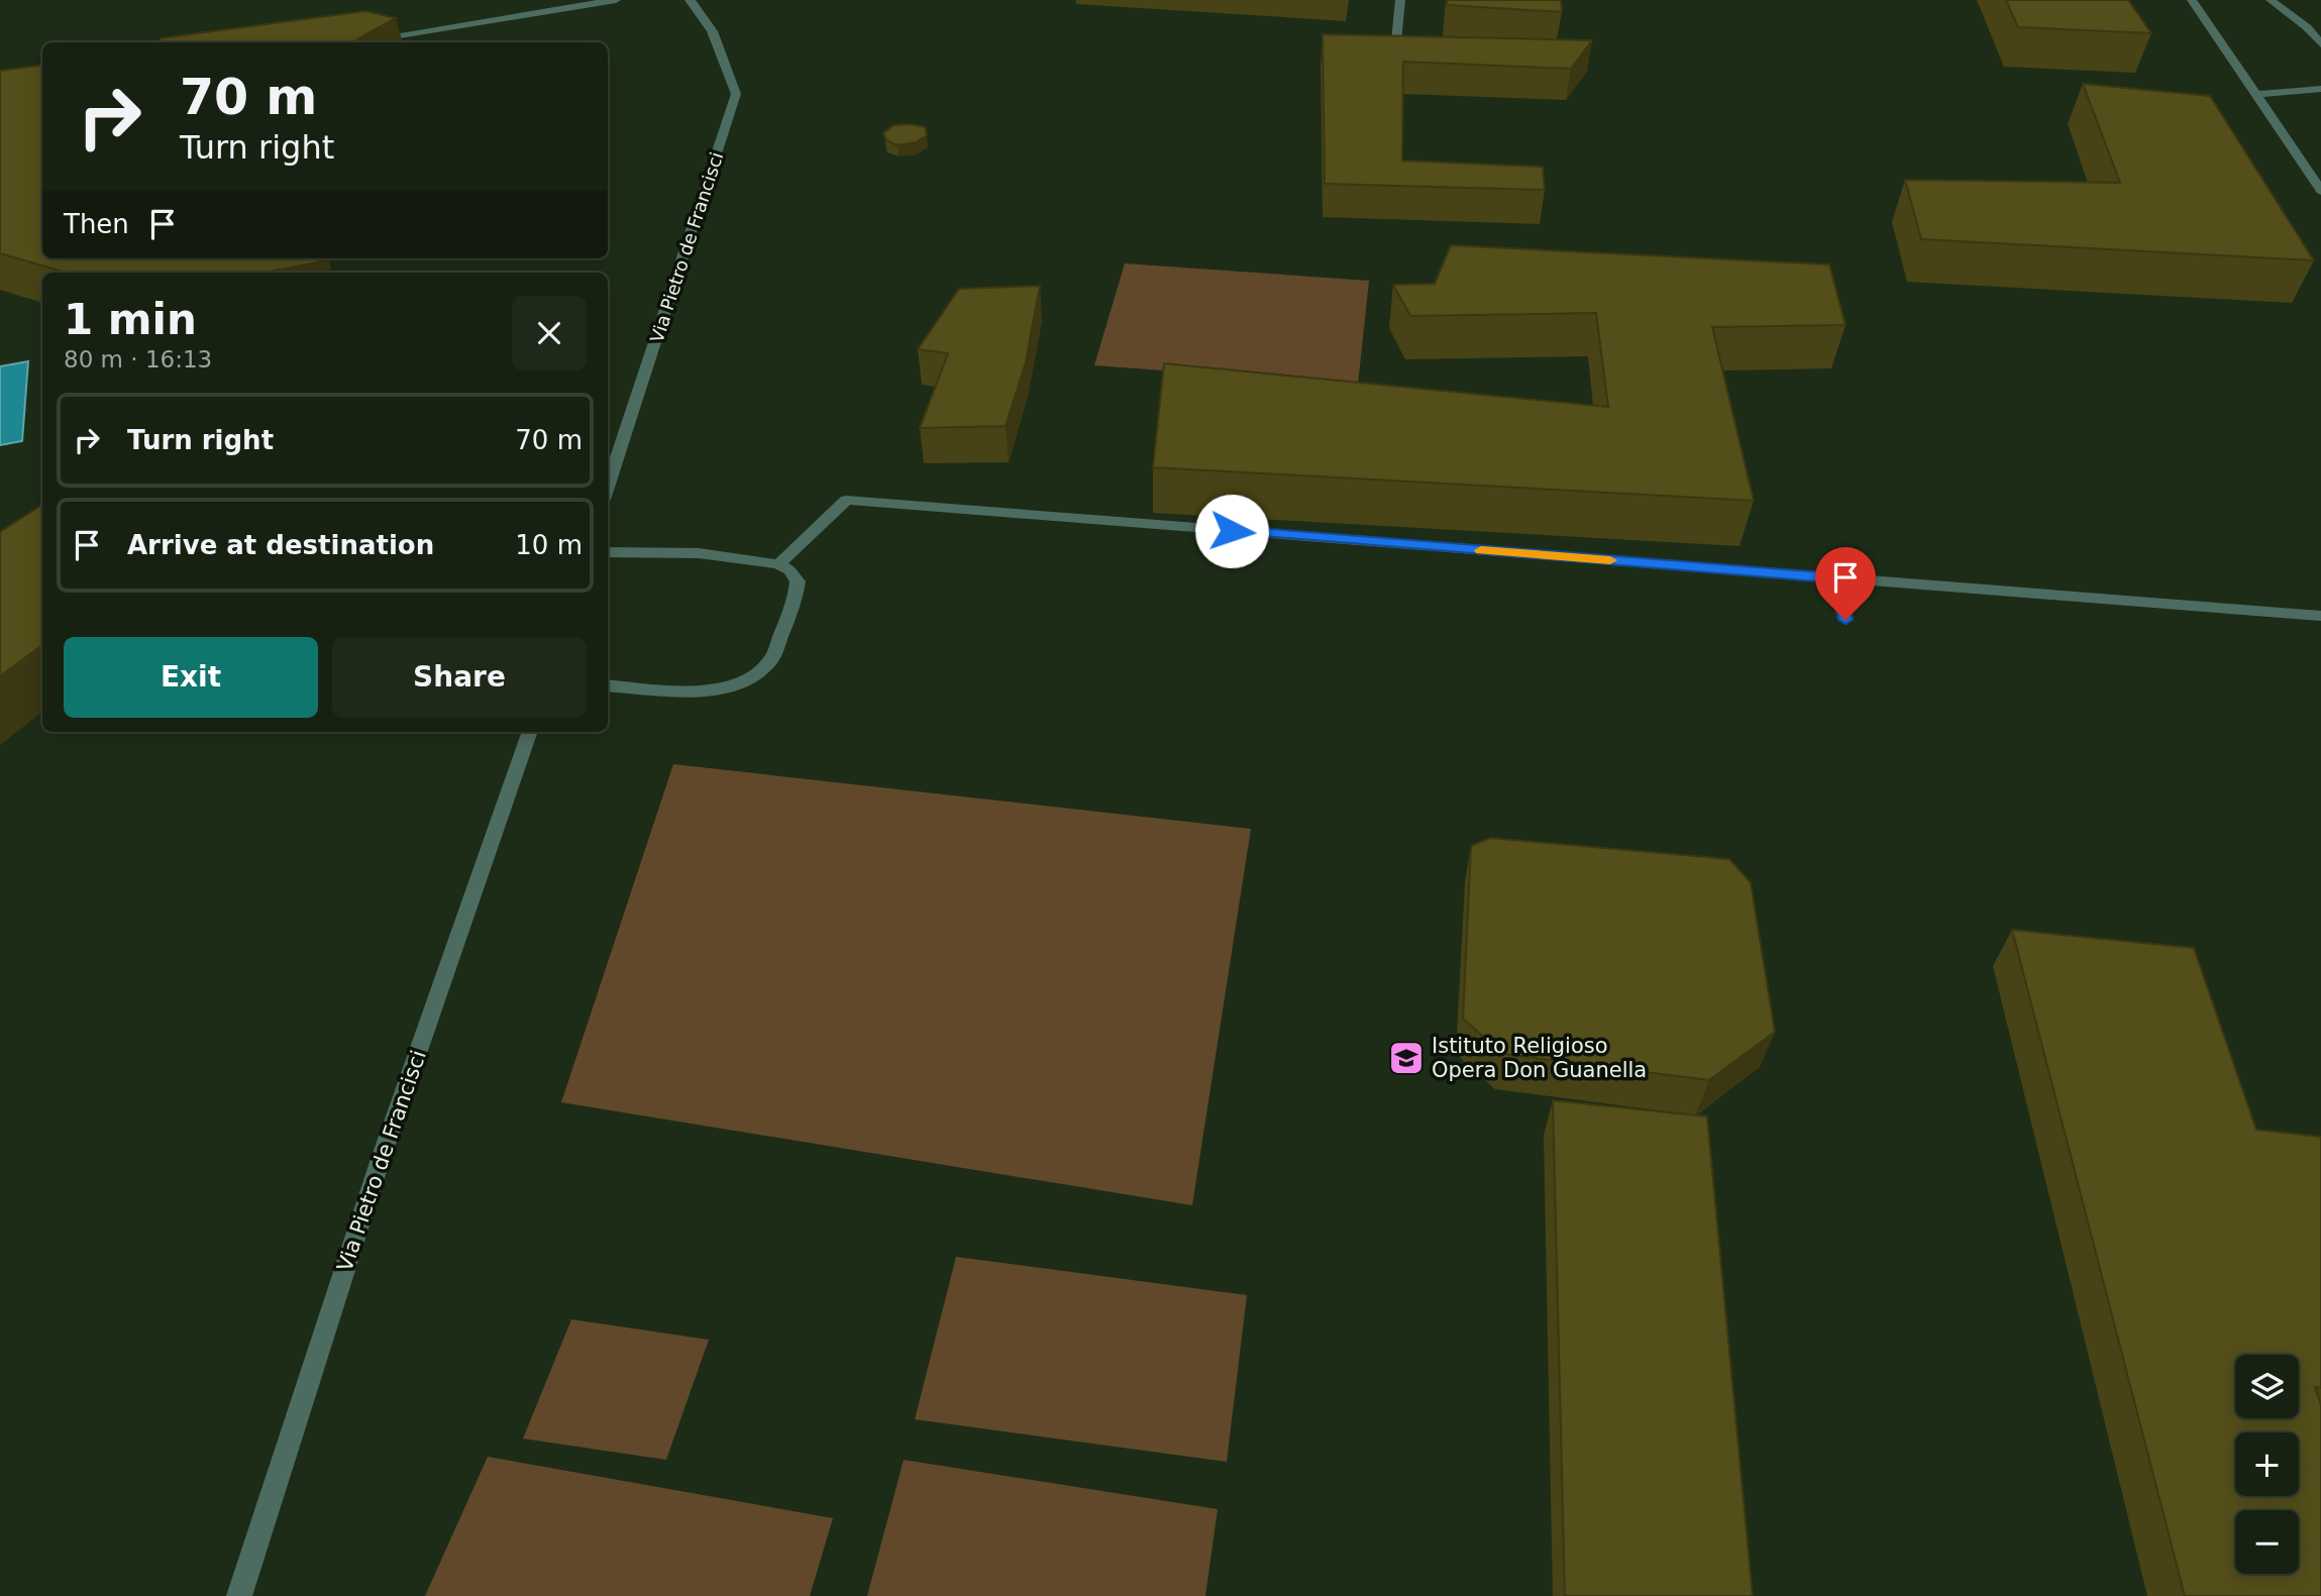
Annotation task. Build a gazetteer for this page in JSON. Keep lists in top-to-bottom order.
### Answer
{
  "streets": {
    "street": ["Via Pietro de Francisci"]
  },
  "places": {
    "school or university": ["Istituto Religioso Opera Don Guanella"]
  },
  "page": {
    "turn": ["70 m", "Turn right"],
    "then": "Then",
    "heading": ["1 min", "80 m · 16:13"],
    "list": [
      {
        "name": "Turn right",
        "value": "70 m"
      },
      {
        "name": "Arrive at destination",
        "value": "10 m"
      }
    ],
    "buttons": ["Exit", "Share"],
    "map_buttons": ["+", "−"]
  }
}
